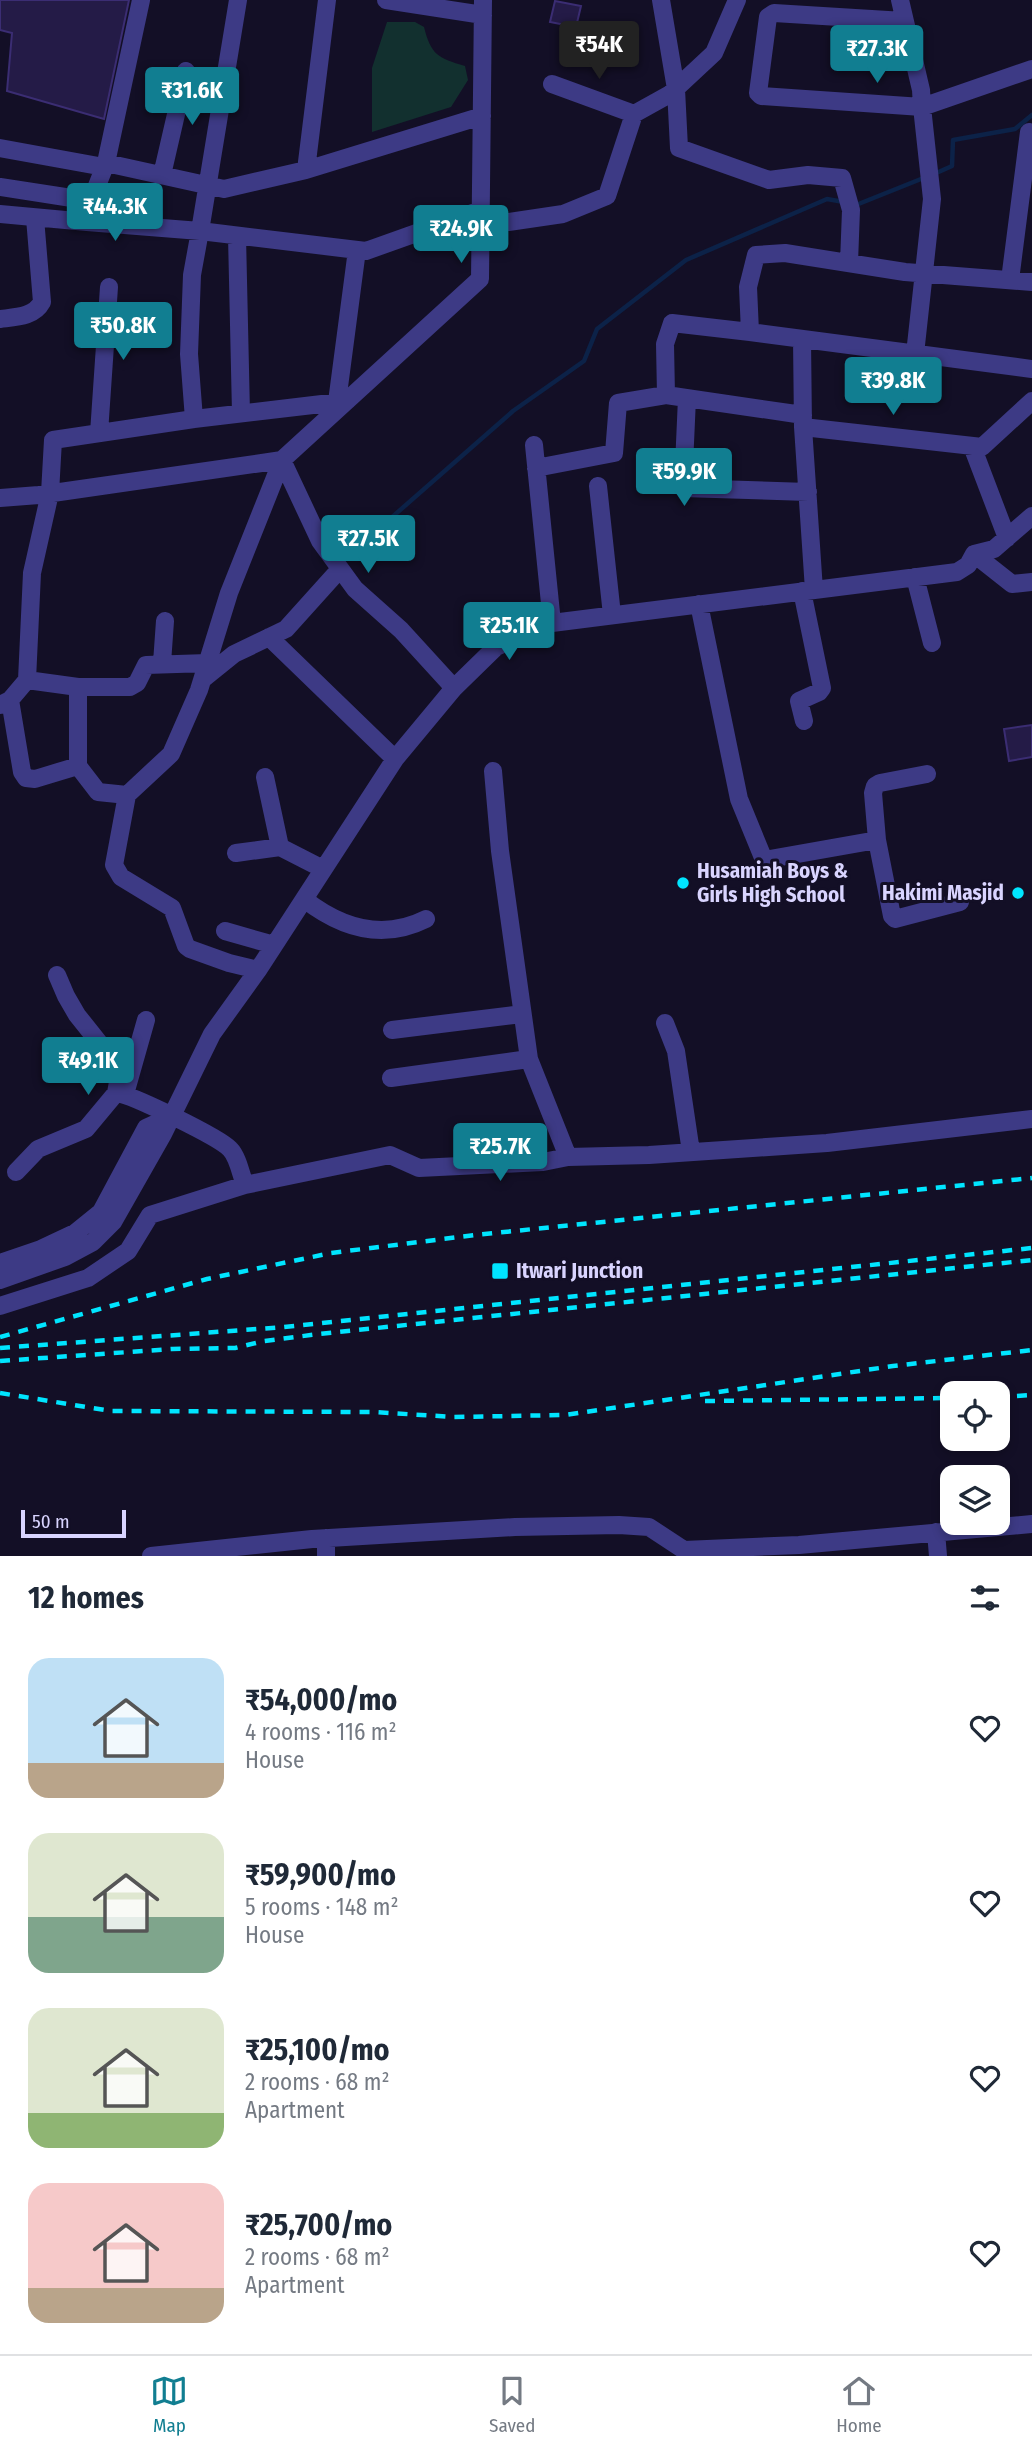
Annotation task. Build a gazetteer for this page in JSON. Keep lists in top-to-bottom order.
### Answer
{
  "places": {
    "other": ["Husamiah Boys & Girls High School", "Hakimi Masjid"],
    "transit": ["Itwari Junction"]
  },
  "scale_bar": "50 m",
  "page": {
    "price": [
      "₹54K",
      "₹27.3K",
      "₹31.6K",
      "₹44.3K",
      "₹24.9K",
      "₹50.8K",
      "₹39.8K",
      "₹59.9K",
      "₹27.5K",
      "₹25.1K",
      "₹49.1K",
      "₹25.7K"
    ],
    "scale": "50 m",
    "heading": "12 homes",
    "list": [
      {
        "name": "₹54,000/mo",
        "note": "4 rooms · 116 m² · House"
      },
      {
        "name": "₹59,900/mo",
        "note": "5 rooms · 148 m² · House"
      },
      {
        "name": "₹25,100/mo",
        "note": "2 rooms · 68 m² · Apartment"
      },
      {
        "name": "₹25,700/mo",
        "note": "2 rooms · 68 m² · Apartment"
      }
    ],
    "tabs": ["Map", "Saved", "Home"]
  }
}
